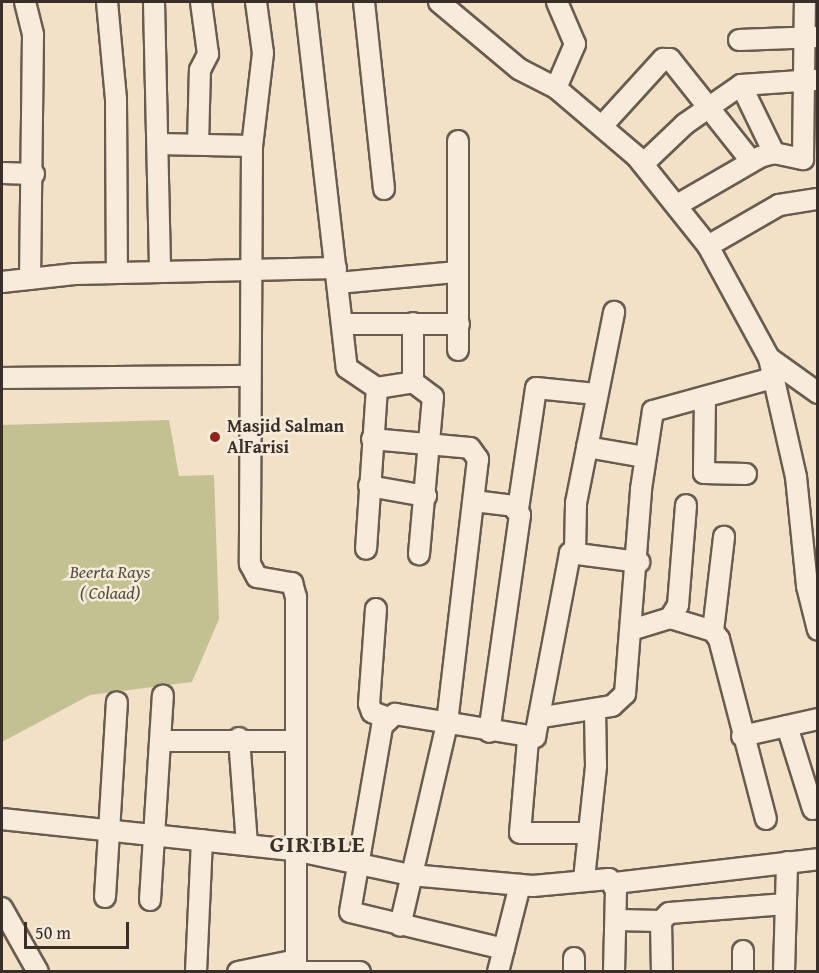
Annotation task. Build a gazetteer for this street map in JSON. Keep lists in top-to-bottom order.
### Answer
{
  "districts": ["GIRIBLE"],
  "parks": ["Beerta Rays ( Colaad)"],
  "places": ["Masjid Salman AlFarisi"],
  "scale_bar": "50 m"
}
